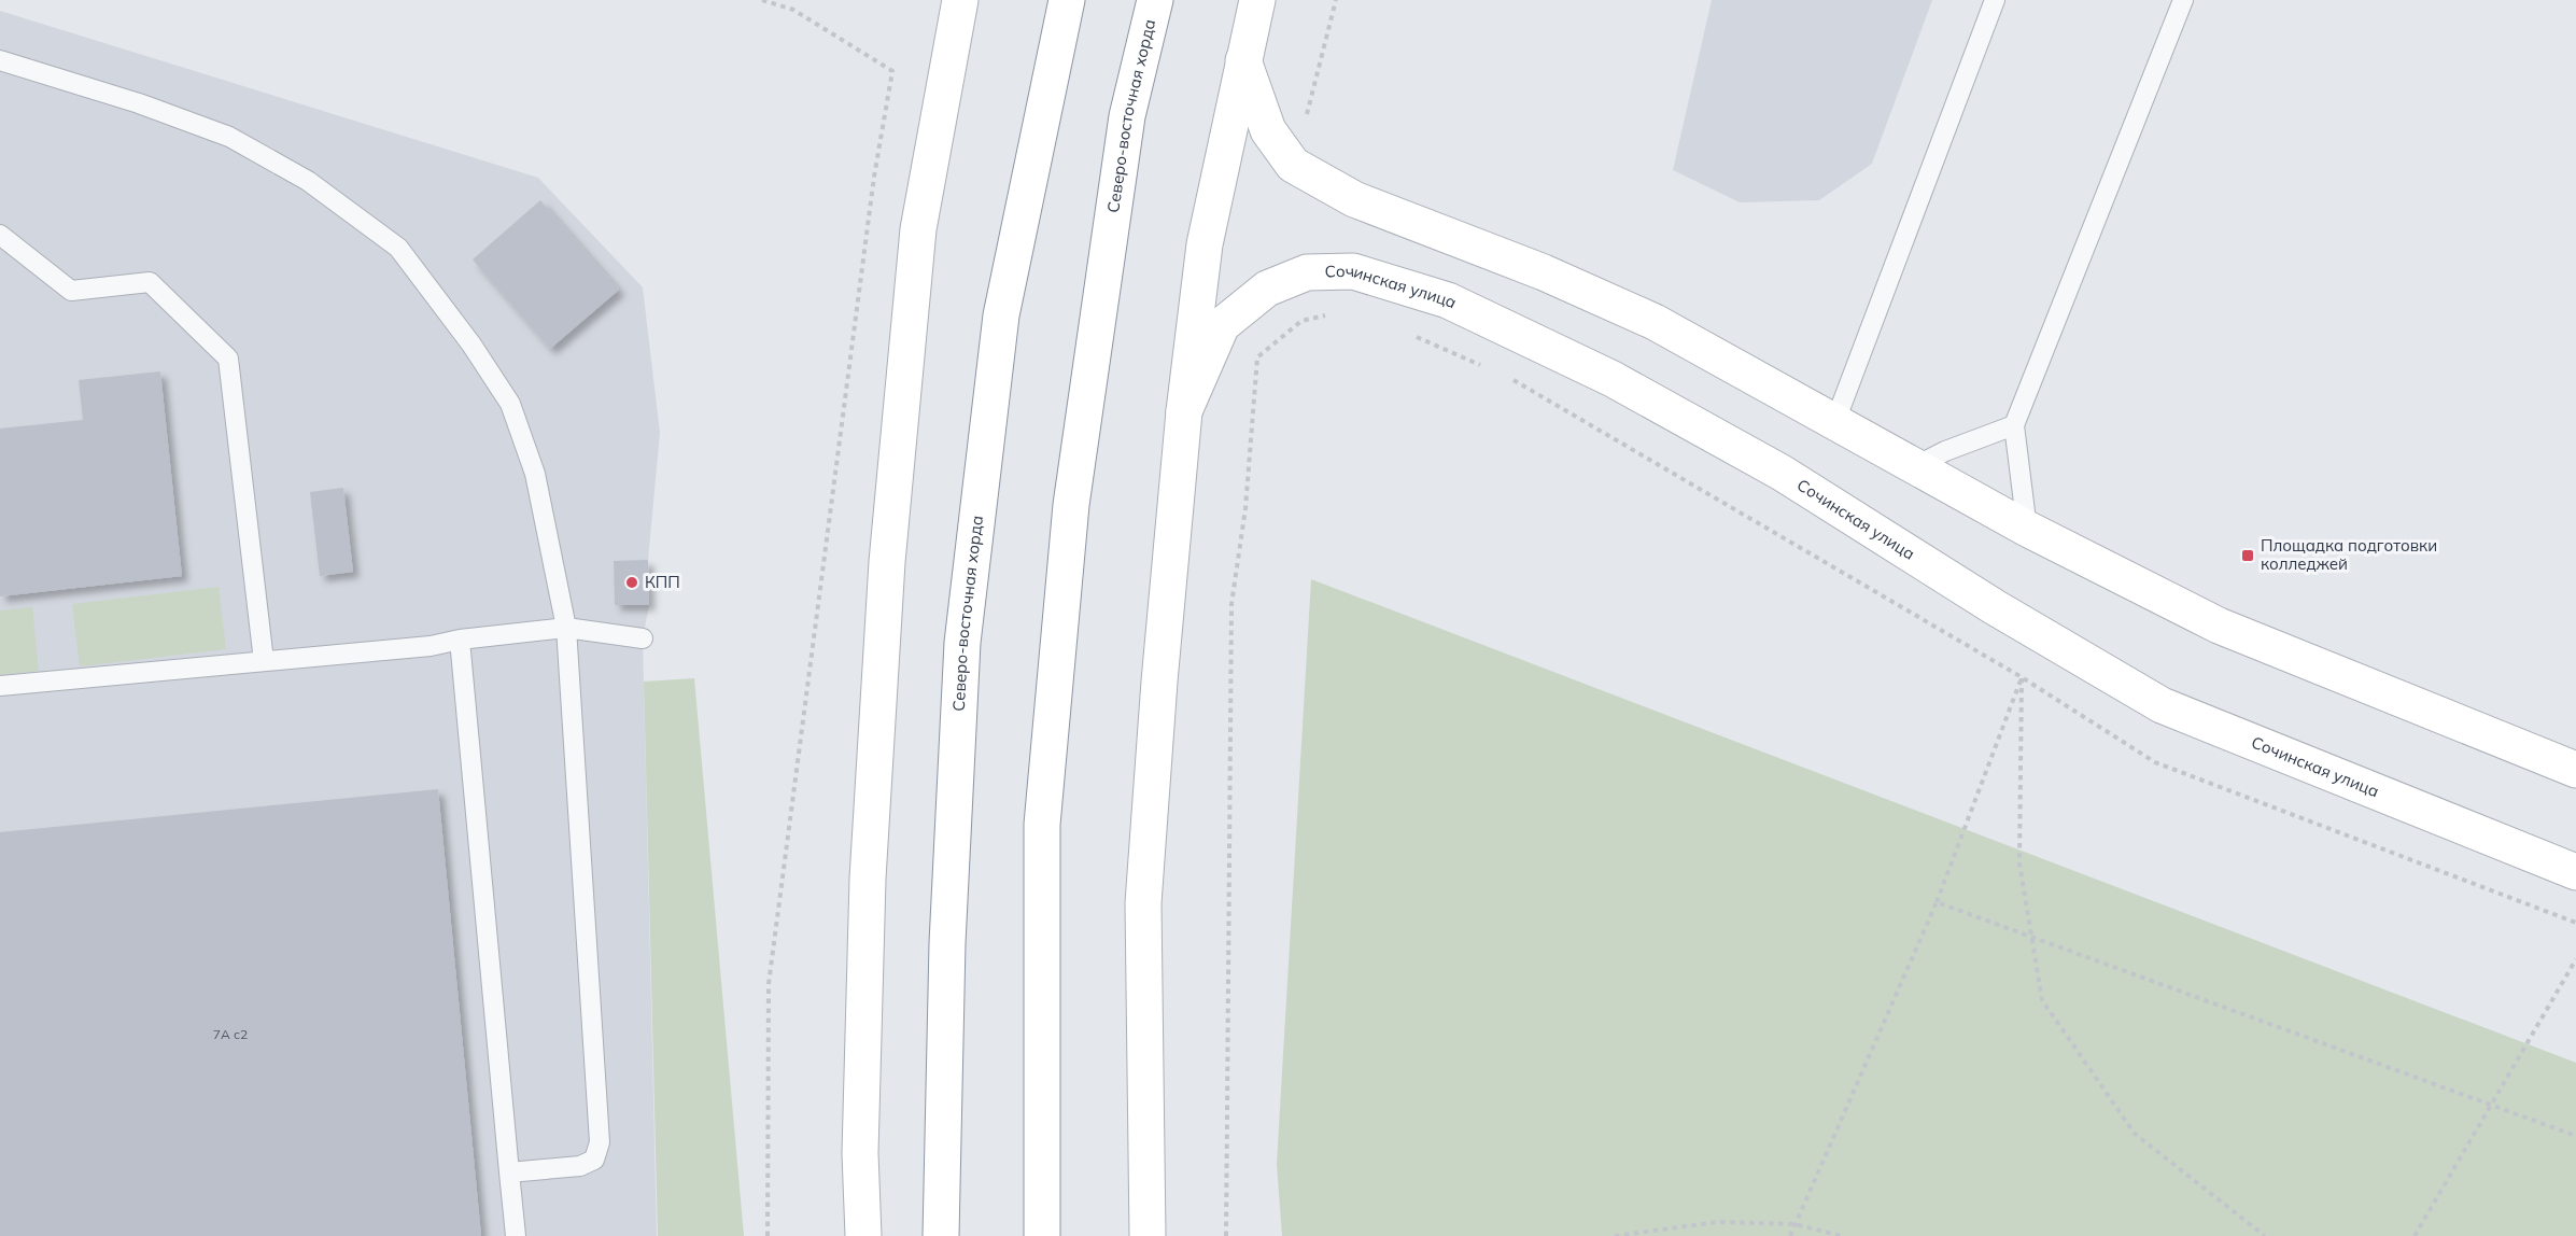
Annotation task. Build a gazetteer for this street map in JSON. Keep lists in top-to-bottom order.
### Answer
{
  "streets": {
    "main road": ["Северо-восточная хорда", "Сочинская улица"]
  },
  "places": {
    "transit": ["Площадка подготовки колледжей"],
    "other": ["КПП"]
  },
  "house_numbers": ["7А с2"]
}
